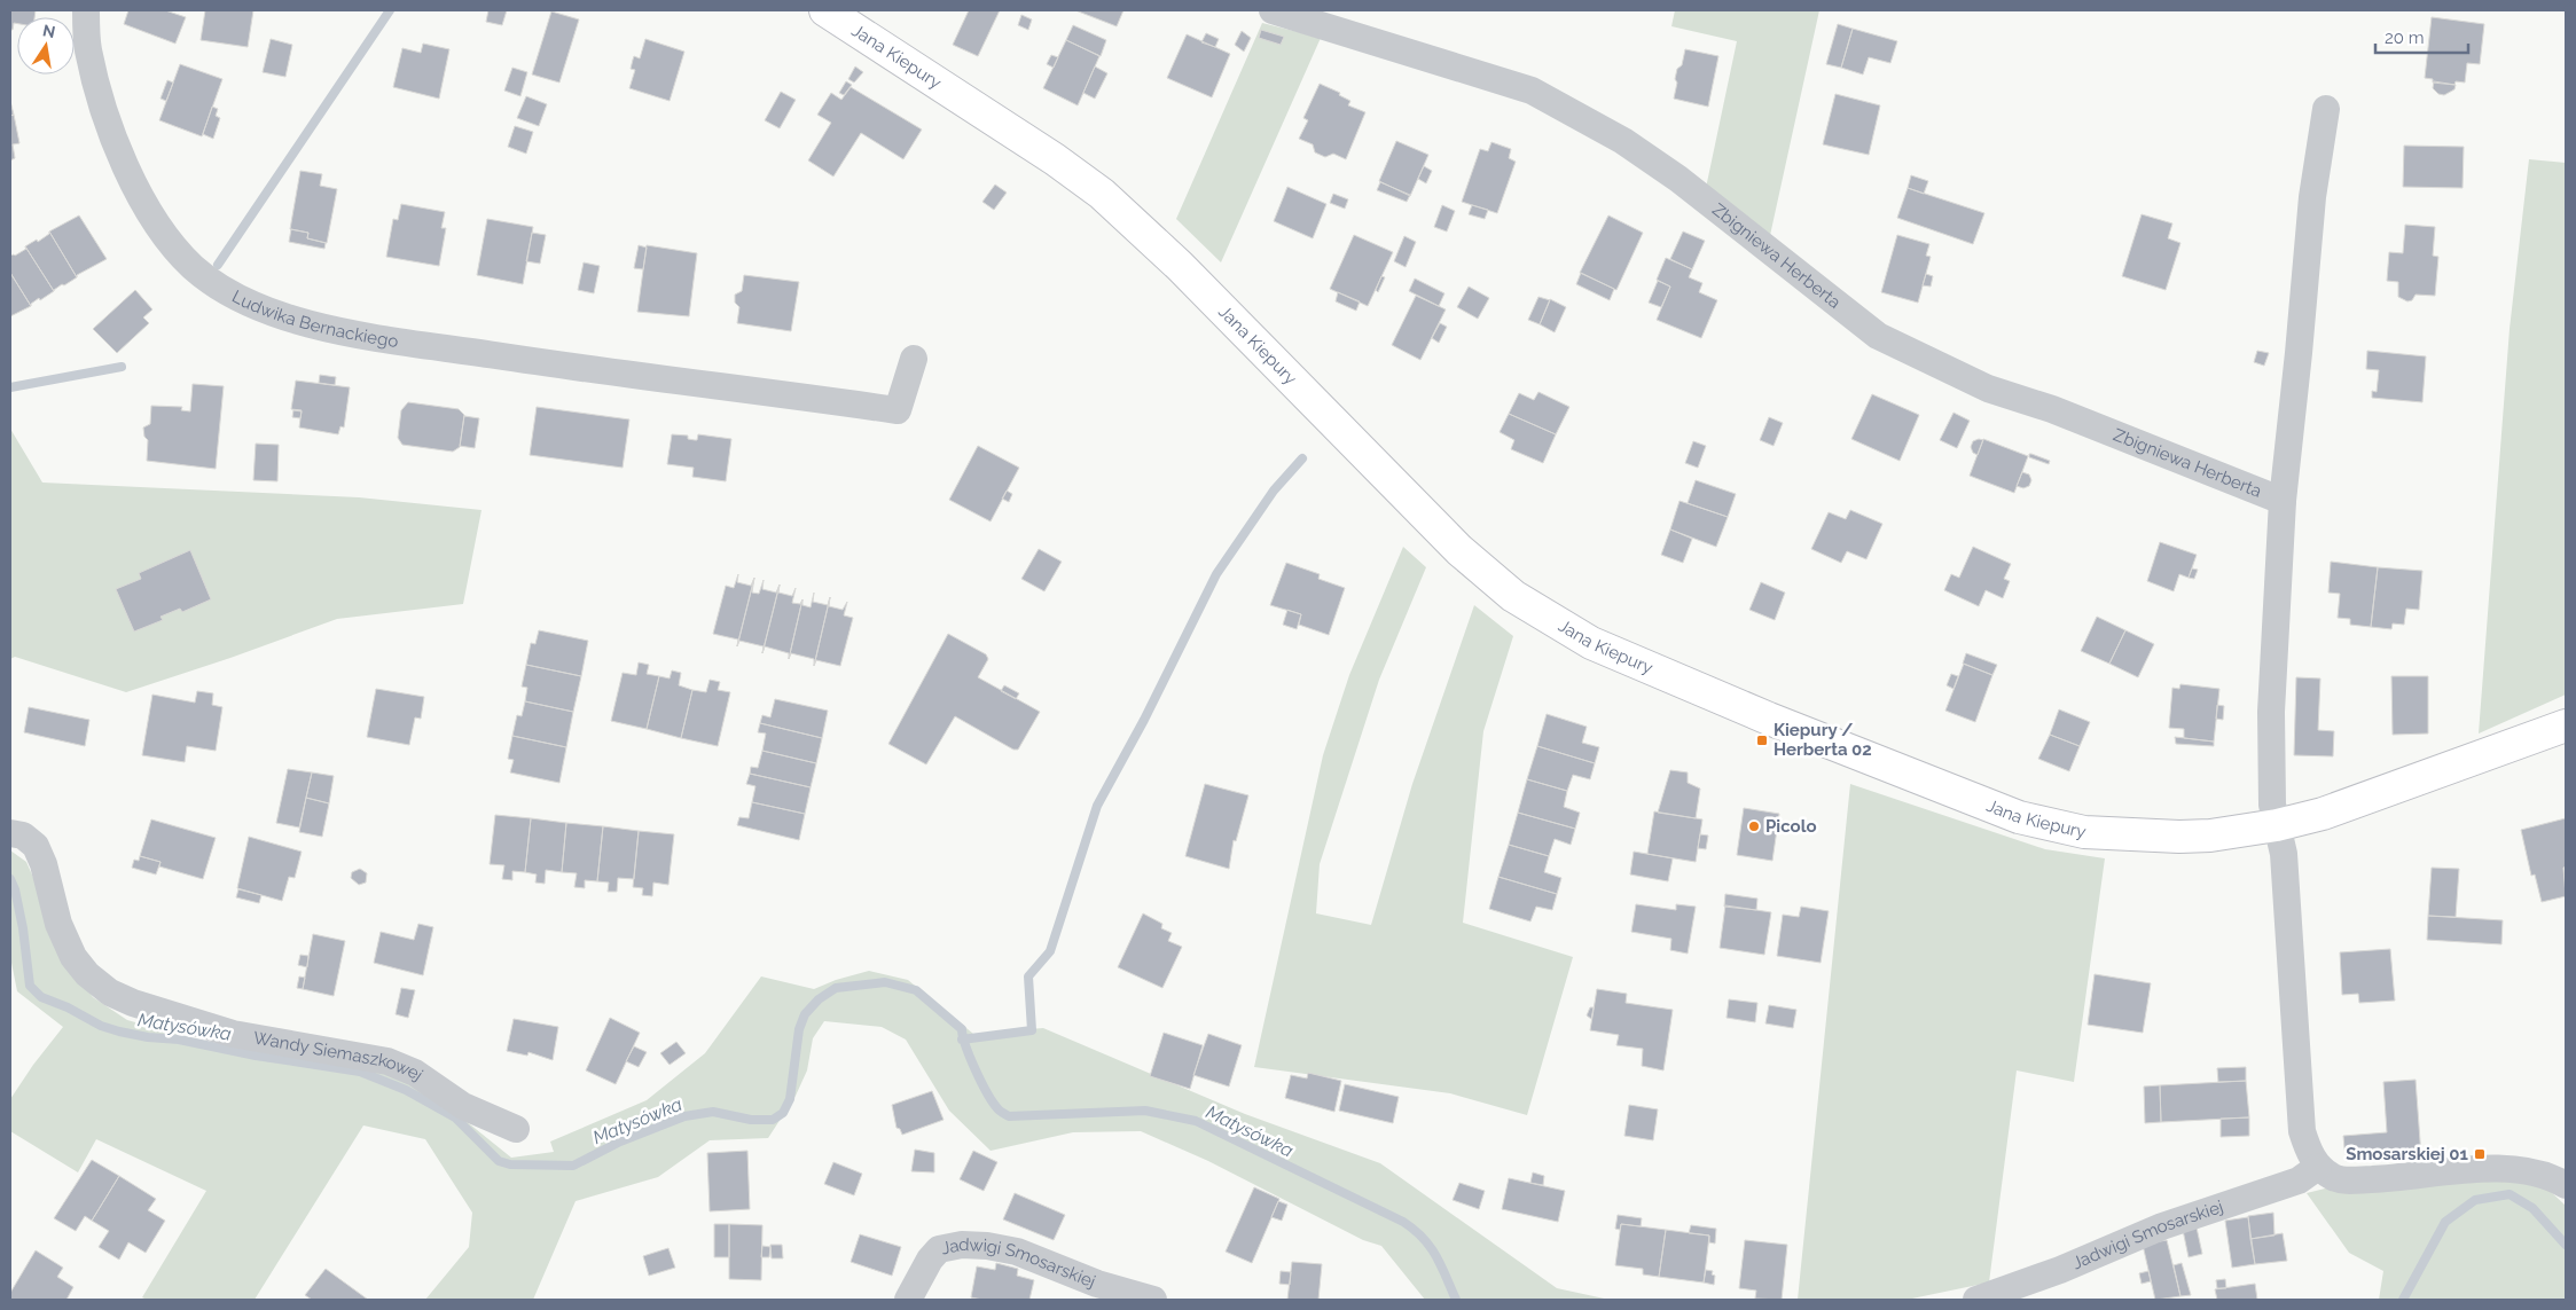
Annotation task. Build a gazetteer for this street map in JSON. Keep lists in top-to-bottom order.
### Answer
{
  "streets": {
    "street": [
      "Jana Kiepury",
      "Zbigniewa Herberta",
      "Ludwika Bernackiego",
      "Wandy Siemaszkowej",
      "Jadwigi Smosarskiej"
    ]
  },
  "water": ["Matysówka"],
  "places": {
    "transit": ["Kiepury / Herberta 02", "Smosarskiej 01"],
    "other": ["Picolo"]
  },
  "scale_bar": "20 m",
  "north": "top"
}
